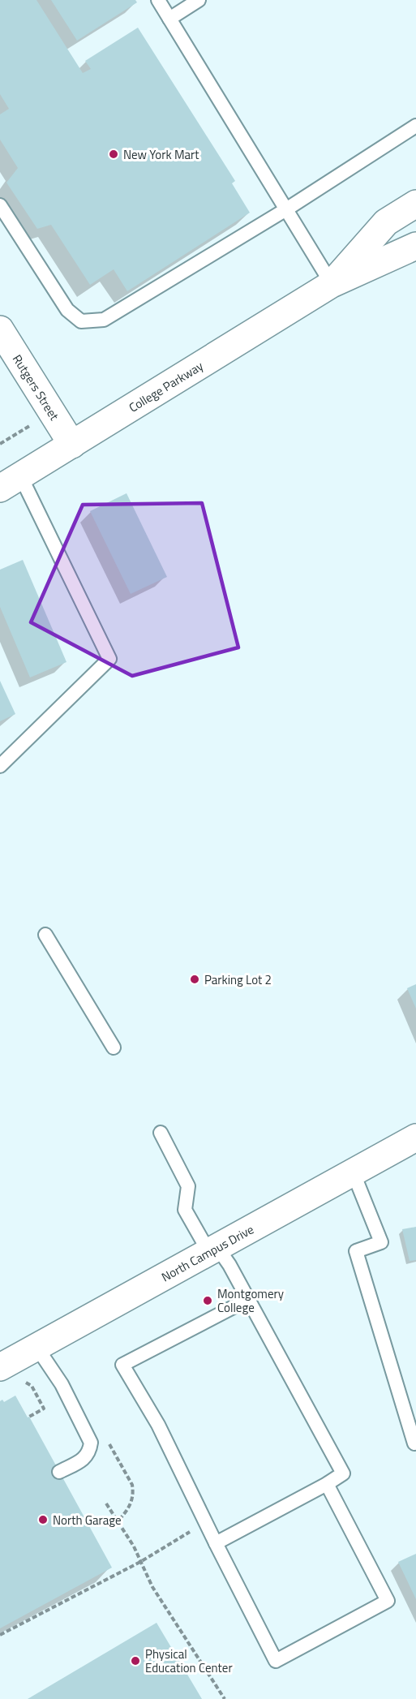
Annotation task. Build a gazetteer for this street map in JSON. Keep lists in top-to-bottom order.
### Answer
{
  "streets": {
    "street": ["College Parkway", "Rutgers Street", "North Campus Drive"]
  },
  "crossings": [
    ["College Parkway", "Rutgers Street"]
  ],
  "places": [
    "New York Mart",
    "Parking Lot 2",
    "Montgomery College",
    "North Garage",
    "Physical Education Center"
  ]
}
